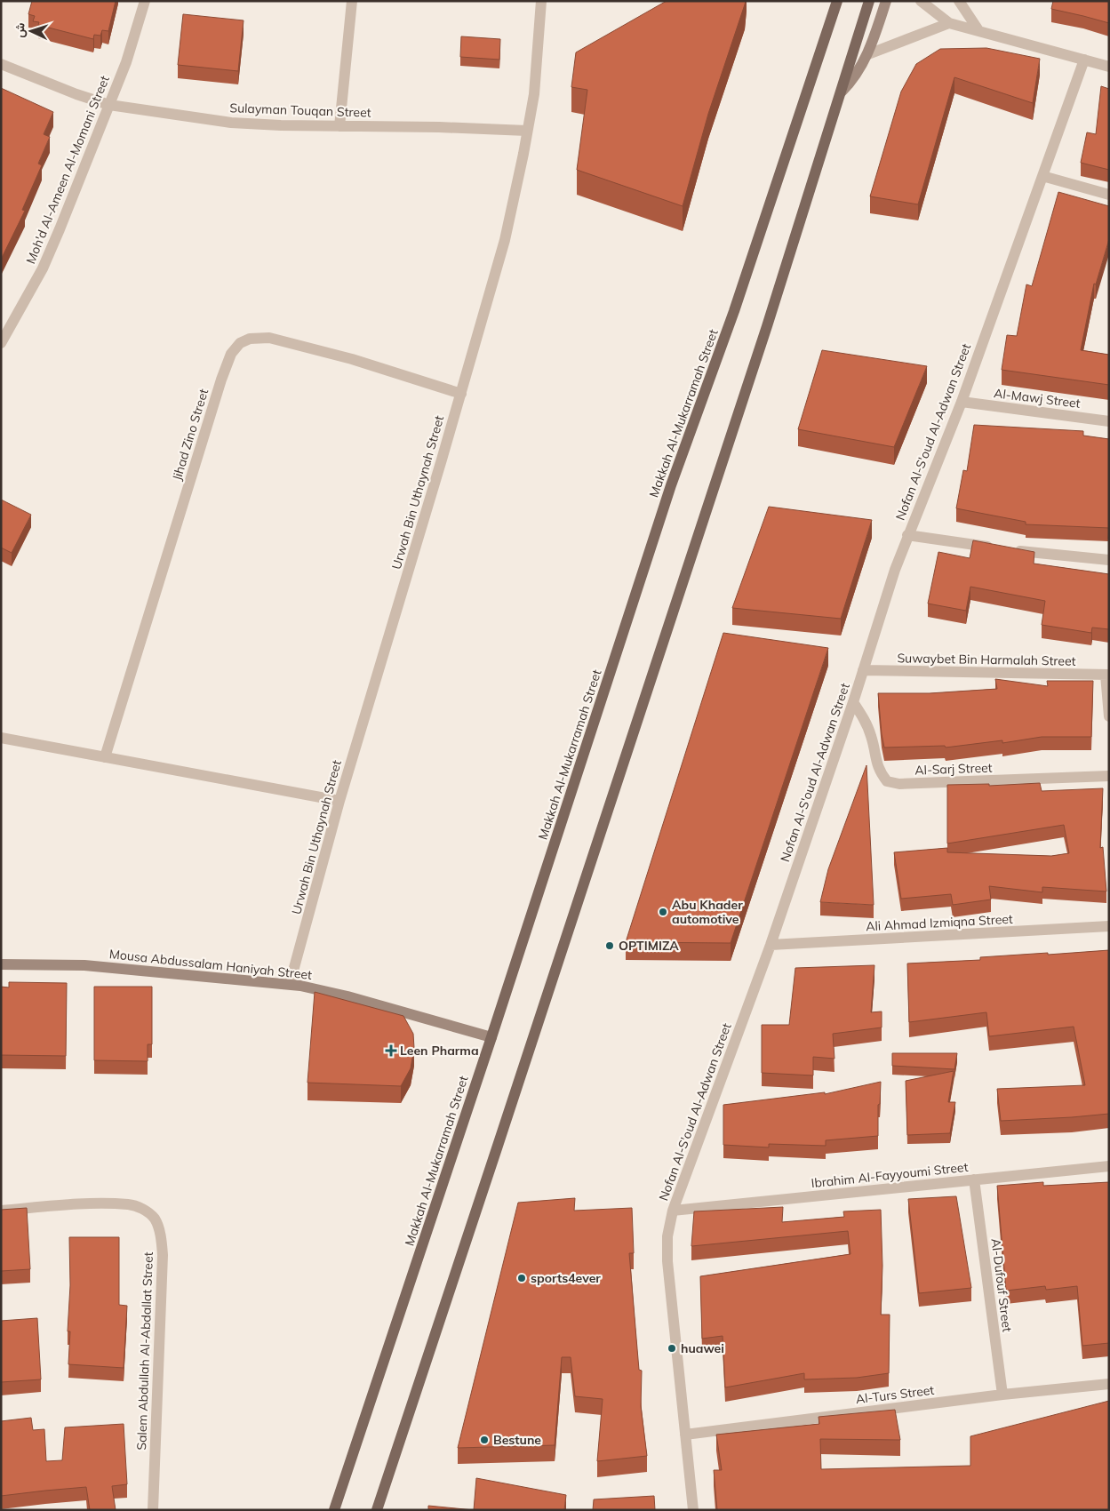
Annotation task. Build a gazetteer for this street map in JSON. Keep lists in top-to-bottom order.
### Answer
{
  "streets": {
    "main road": ["Makkah Al-Mukarramah Street"],
    "street": [
      "Sulayman Touqan Street",
      "Moh'd Al-Ameen Al-Momani Street",
      "Al-Mawj Street",
      "Nofan Al-S'oud Al-Adwan Street",
      "Jihad Zino Street",
      "Urwah Bin Uthaynah Street",
      "Suwaybet Bin Harmalah Street",
      "Al-Sarj Street",
      "Ali Ahmad Izmiqna Street",
      "Mousa Abdussalam Haniyah Street",
      "Ibrahim Al-Fayyoumi Street",
      "Al-Dufouf Street",
      "Salem Abdullah Al-Abdallat Street",
      "Al-Turs Street"
    ]
  },
  "crossings": [
    ["Sulayman Touqan Street", "Moh'd Al-Ameen Al-Momani Street"],
    ["Sulayman Touqan Street", "Urwah Bin Uthaynah Street"],
    ["Al-Mawj Street", "Nofan Al-S'oud Al-Adwan Street"],
    ["Makkah Al-Mukarramah Street", "Mousa Abdussalam Haniyah Street"],
    ["Nofan Al-S'oud Al-Adwan Street", "Suwaybet Bin Harmalah Street"],
    ["Nofan Al-S'oud Al-Adwan Street", "Al-Sarj Street"],
    ["Nofan Al-S'oud Al-Adwan Street", "Ali Ahmad Izmiqna Street"],
    ["Nofan Al-S'oud Al-Adwan Street", "Ibrahim Al-Fayyoumi Street"],
    ["Nofan Al-S'oud Al-Adwan Street", "Al-Turs Street"],
    ["Jihad Zino Street", "Urwah Bin Uthaynah Street"],
    ["Urwah Bin Uthaynah Street", "Mousa Abdussalam Haniyah Street"],
    ["Ibrahim Al-Fayyoumi Street", "Al-Dufouf Street"],
    ["Al-Dufouf Street", "Al-Turs Street"]
  ],
  "places": {
    "other": [
      "Abu Khader automotive",
      "OPTIMIZA",
      "sports4ever",
      "huawei",
      "Bestune"
    ],
    "health": ["Leen Pharma"]
  },
  "north": "left"
}
